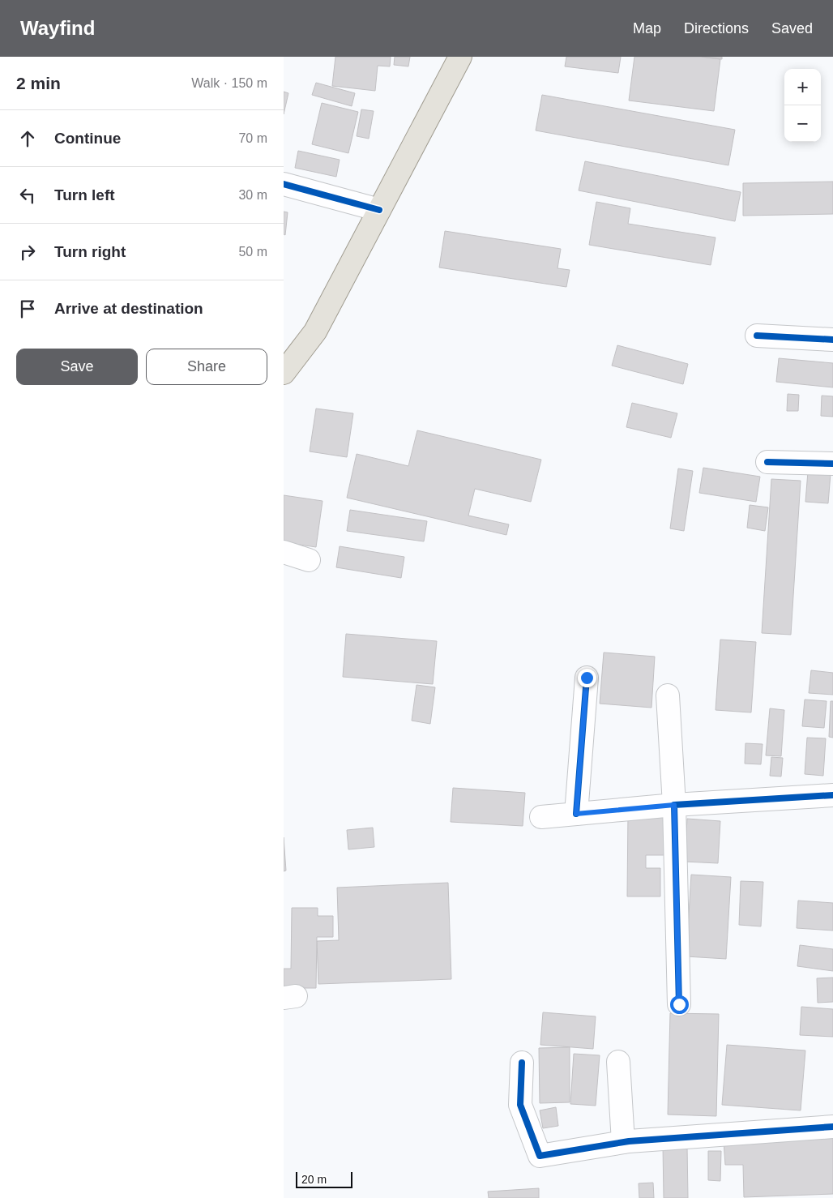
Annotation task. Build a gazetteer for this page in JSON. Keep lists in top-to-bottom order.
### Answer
{
  "scale_bar": "20 m",
  "page": {
    "header": "Wayfind",
    "nav": ["Map", "Directions", "Saved"],
    "heading": ["2 min", "Walk · 150 m"],
    "map_buttons": ["+", "−"],
    "list": [
      ["Continue", "70 m"],
      ["Turn left", "30 m"],
      ["Turn right", "50 m"],
      "Arrive at destination"
    ],
    "buttons": ["Save", "Share"],
    "scale": "20 m"
  }
}
